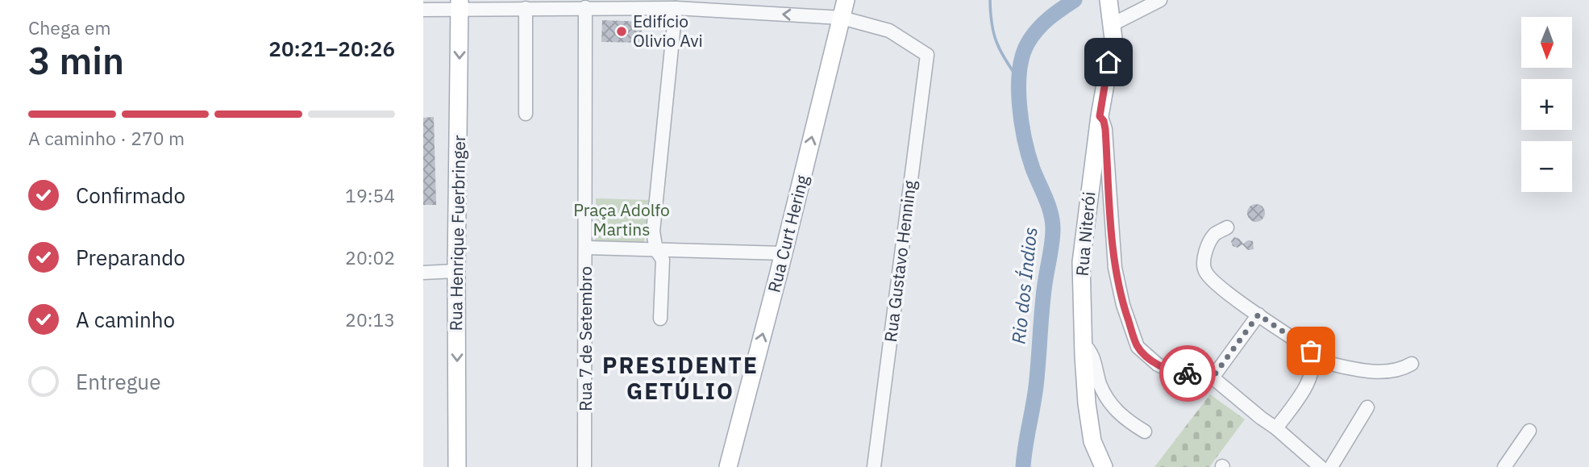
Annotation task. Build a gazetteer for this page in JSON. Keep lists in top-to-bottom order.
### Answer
{
  "streets": {
    "main road": ["Rua Henrique Fuerbringer", "Rua Curt Hering", "Rua Niterói"],
    "street": ["Rua Gustavo Henning", "Rua 7 de Setembro"]
  },
  "crossings": [
    ["Rua Curt Hering", "Rua Gustavo Henning"]
  ],
  "one_way": ["Rua Henrique Fuerbringer", "Rua Curt Hering"],
  "districts": ["PRESIDENTE GETÚLIO"],
  "water": ["Rio dos Índios"],
  "parks": ["Praça Adolfo Martins"],
  "places": ["Edifício Olivio Avi"],
  "north": "bottom",
  "page": {
    "heading": ["3 min", "Chega em", "20:21–20:26"],
    "map_buttons": ["+", "−"],
    "bar": "A caminho · 270 m",
    "list": [
      ["Confirmado", "19:54"],
      ["Preparando", "20:02"],
      ["A caminho", "20:13"],
      "Entregue"
    ]
  }
}
